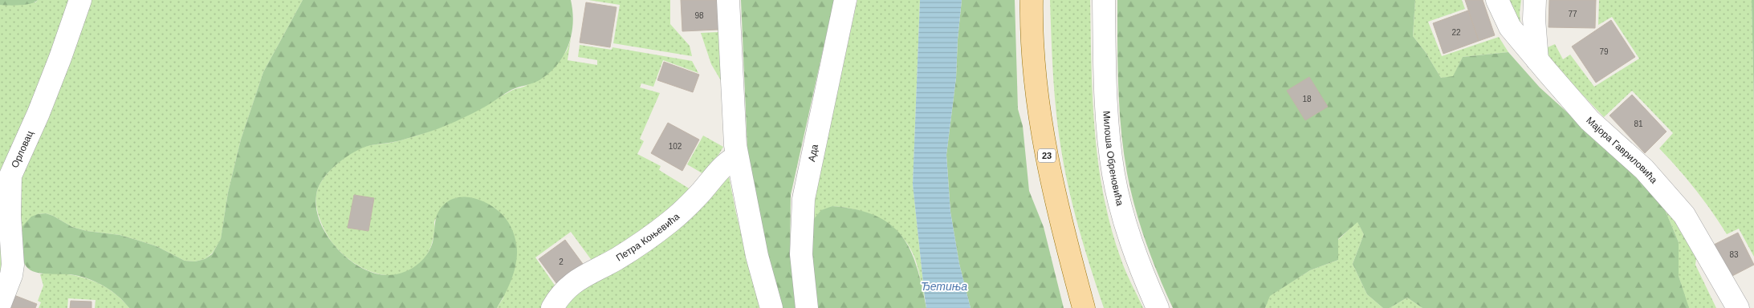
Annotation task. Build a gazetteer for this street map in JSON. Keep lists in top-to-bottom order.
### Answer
{
  "streets": {
    "main road": ["23"],
    "street": [
      "Орловац",
      "Мајора Гавриловића",
      "Ада",
      "Милоша Обреновића",
      "Петра Коњевића"
    ]
  },
  "water": ["Ђетиња"],
  "house_numbers": [
    "77",
    "98",
    "22",
    "79",
    "18",
    "81",
    "102",
    "83",
    "2"
  ]
}
